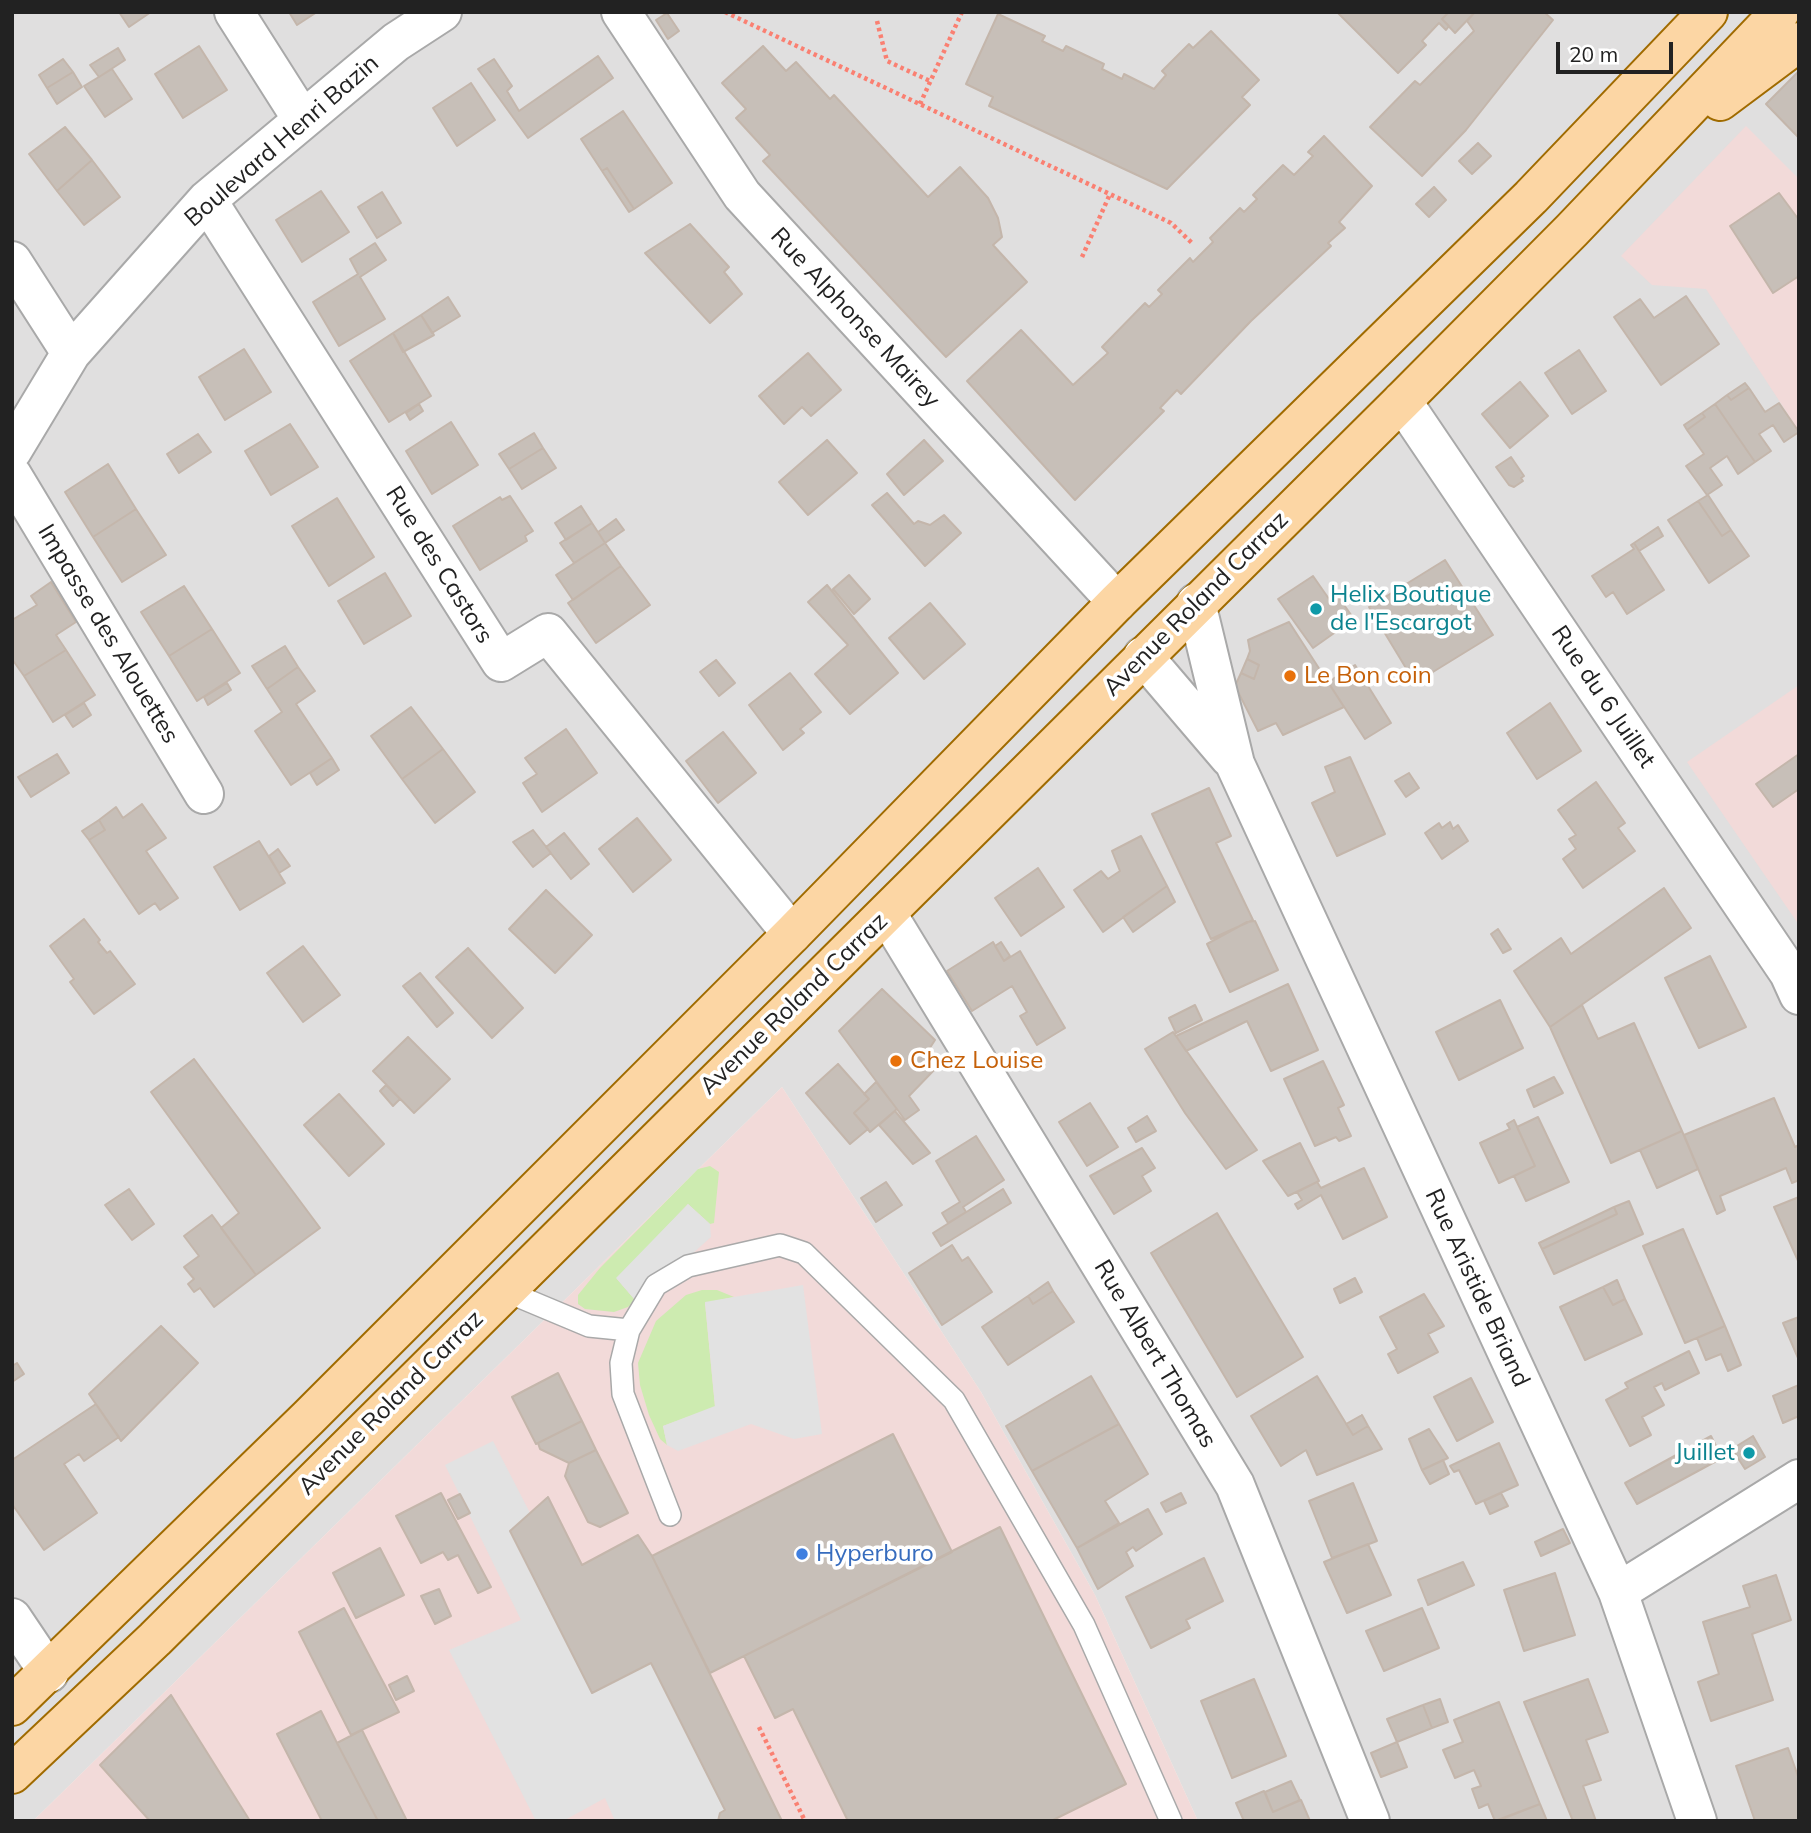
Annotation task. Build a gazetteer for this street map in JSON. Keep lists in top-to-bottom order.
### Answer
{
  "streets": {
    "main road": ["Avenue Roland Carraz"],
    "street": [
      "Boulevard Henri Bazin",
      "Rue Alphonse Mairey",
      "Rue des Castors",
      "Impasse des Alouettes",
      "Rue du 6 Juillet",
      "Rue Aristide Briand",
      "Rue Albert Thomas"
    ]
  },
  "crossings": [
    ["Boulevard Henri Bazin", "Rue des Castors"],
    ["Rue Alphonse Mairey", "Avenue Roland Carraz"],
    ["Rue des Castors", "Avenue Roland Carraz"],
    ["Avenue Roland Carraz", "Rue du 6 Juillet"],
    ["Avenue Roland Carraz", "Rue Aristide Briand"],
    ["Avenue Roland Carraz", "Rue Albert Thomas"]
  ],
  "places": [
    "Helix Boutique de l'Escargot",
    "Le Bon coin",
    "Chez Louise",
    "Juillet",
    "Hyperburo"
  ],
  "scale_bar": "20 m"
}
